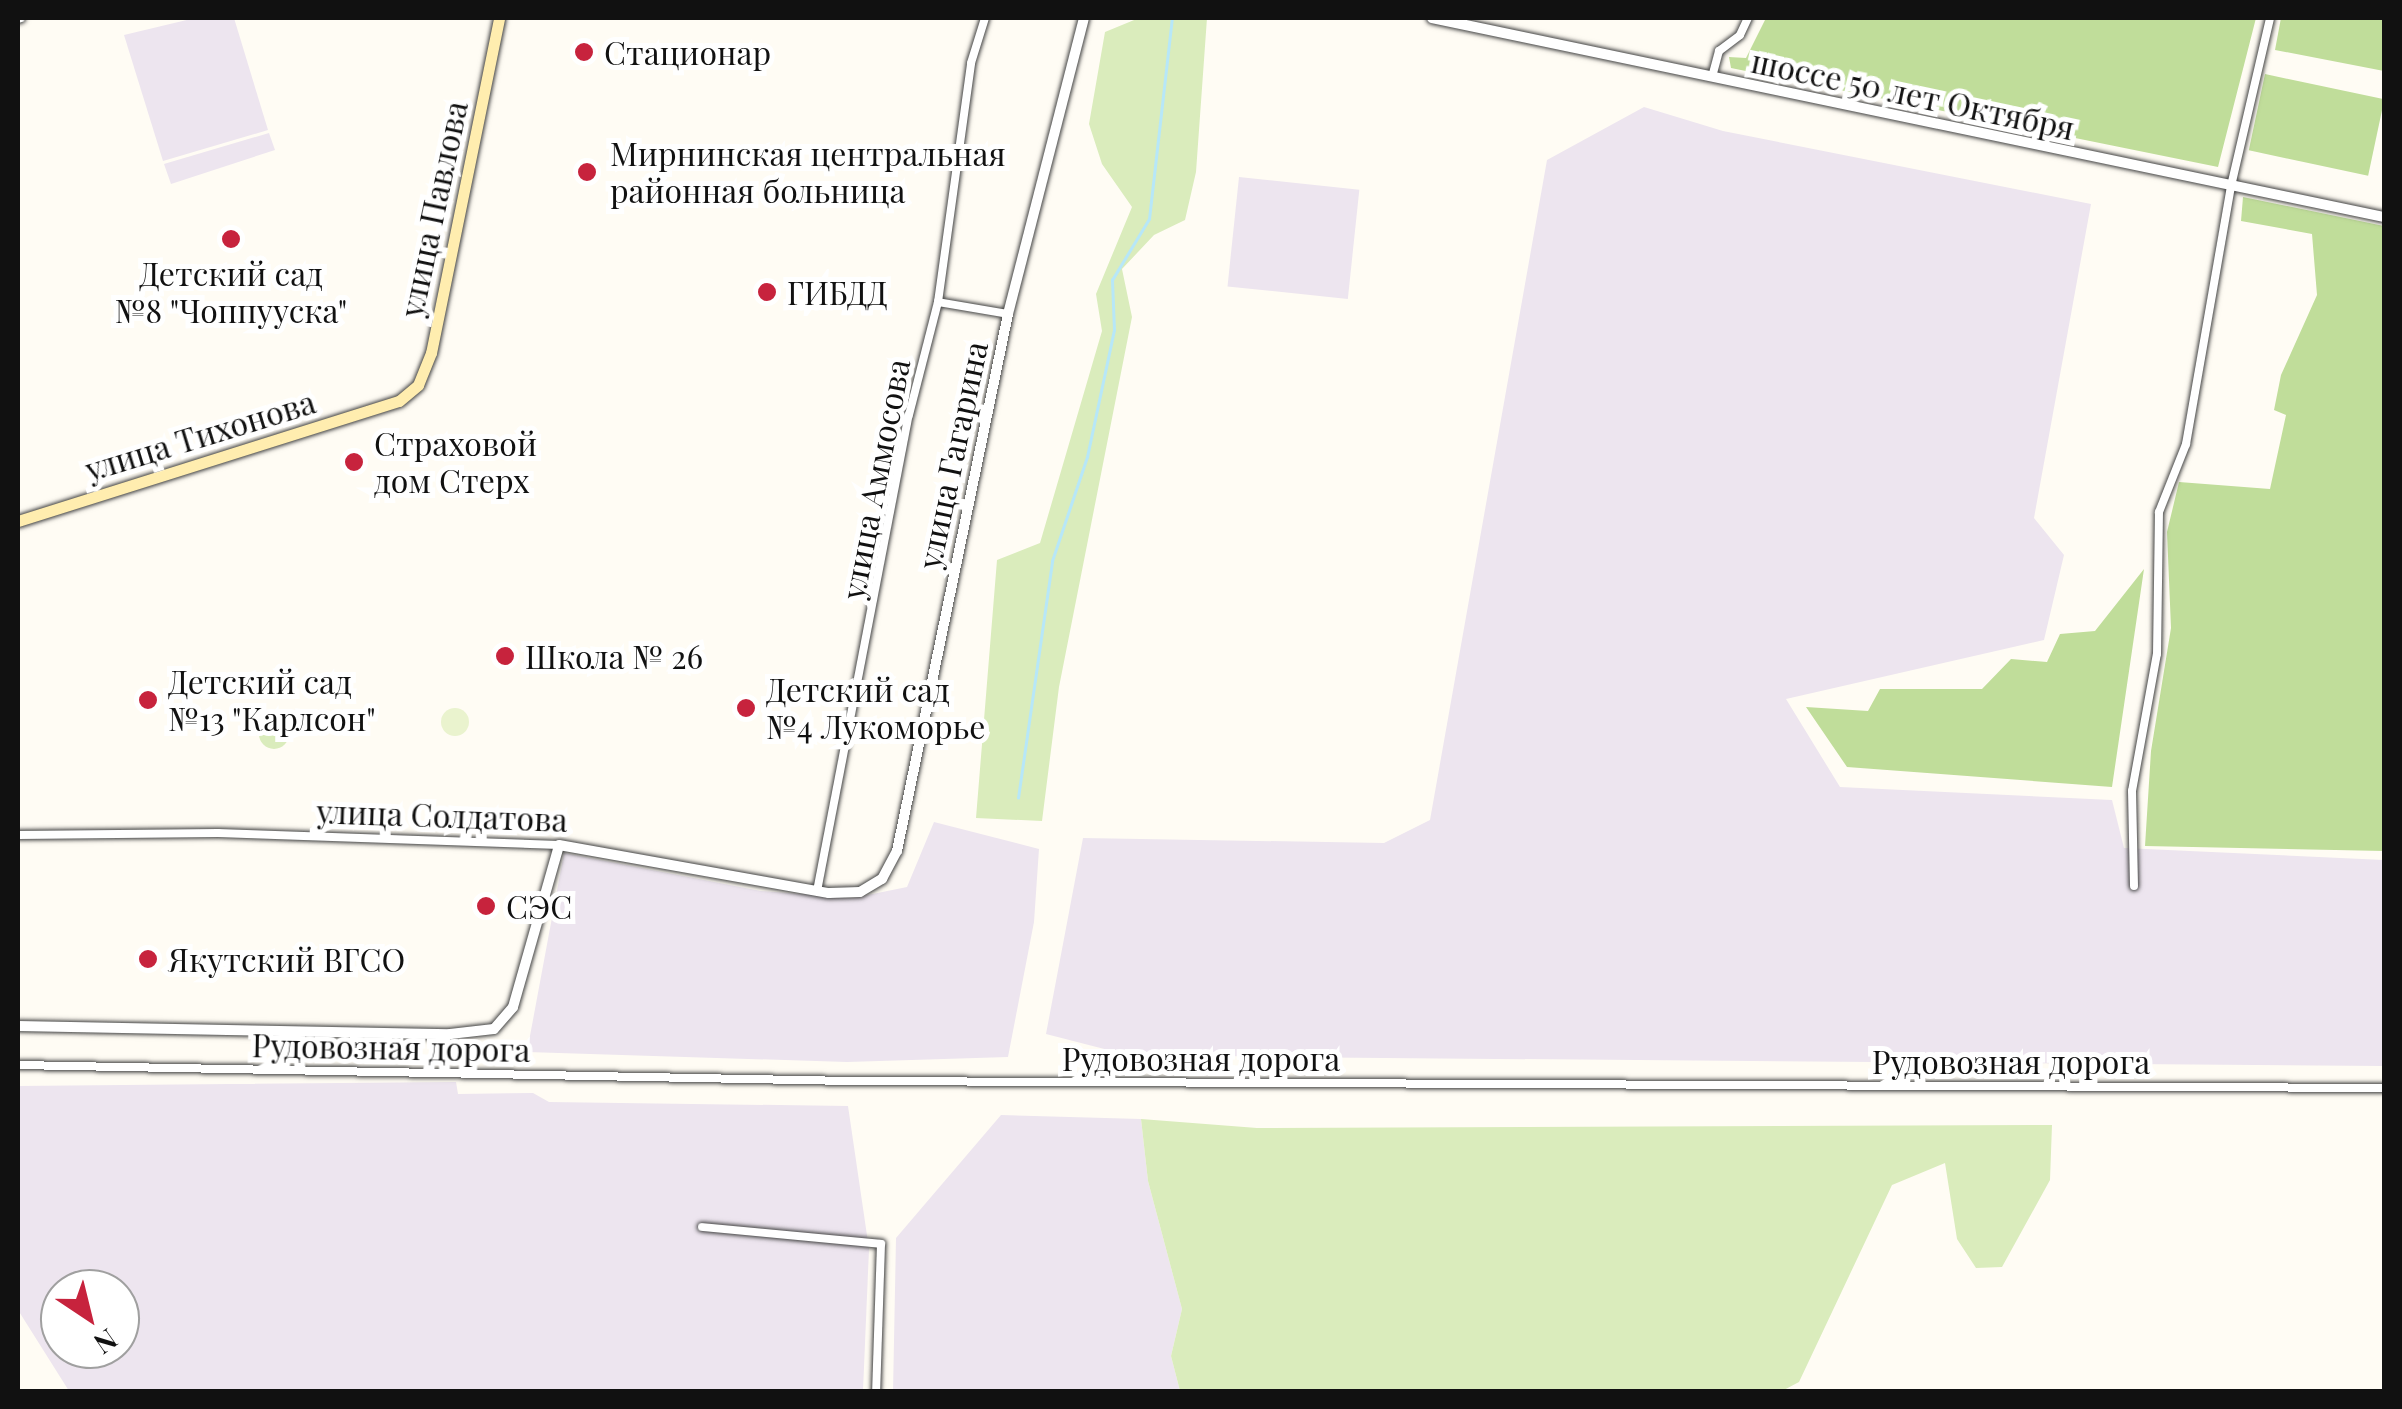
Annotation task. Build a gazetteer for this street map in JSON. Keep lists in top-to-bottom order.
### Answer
{
  "streets": {
    "main road": ["улица Павлова", "улица Тихонова"],
    "street": [
      "шоссе 50 лет Октября",
      "улица Гагарина",
      "улица Аммосова",
      "улица Солдатова",
      "Рудовозная дорога"
    ]
  },
  "crossings": [
    ["улица Павлова", "улица Тихонова"],
    ["улица Гагарина", "улица Солдатова"],
    ["улица Аммосова", "улица Солдатова"]
  ],
  "places": [
    "Стационар",
    "Мирнинская центральная районная больница",
    "Детский сад №8 \"Чоппууска\"",
    "ГИБДД",
    "Страховой дом Стерх",
    "Школа № 26",
    "Детский сад №13 \"Карлсон\"",
    "Детский сад №4 Лукоморье",
    "СЭС",
    "Якутский ВГСО"
  ],
  "north": "bottom right"
}
